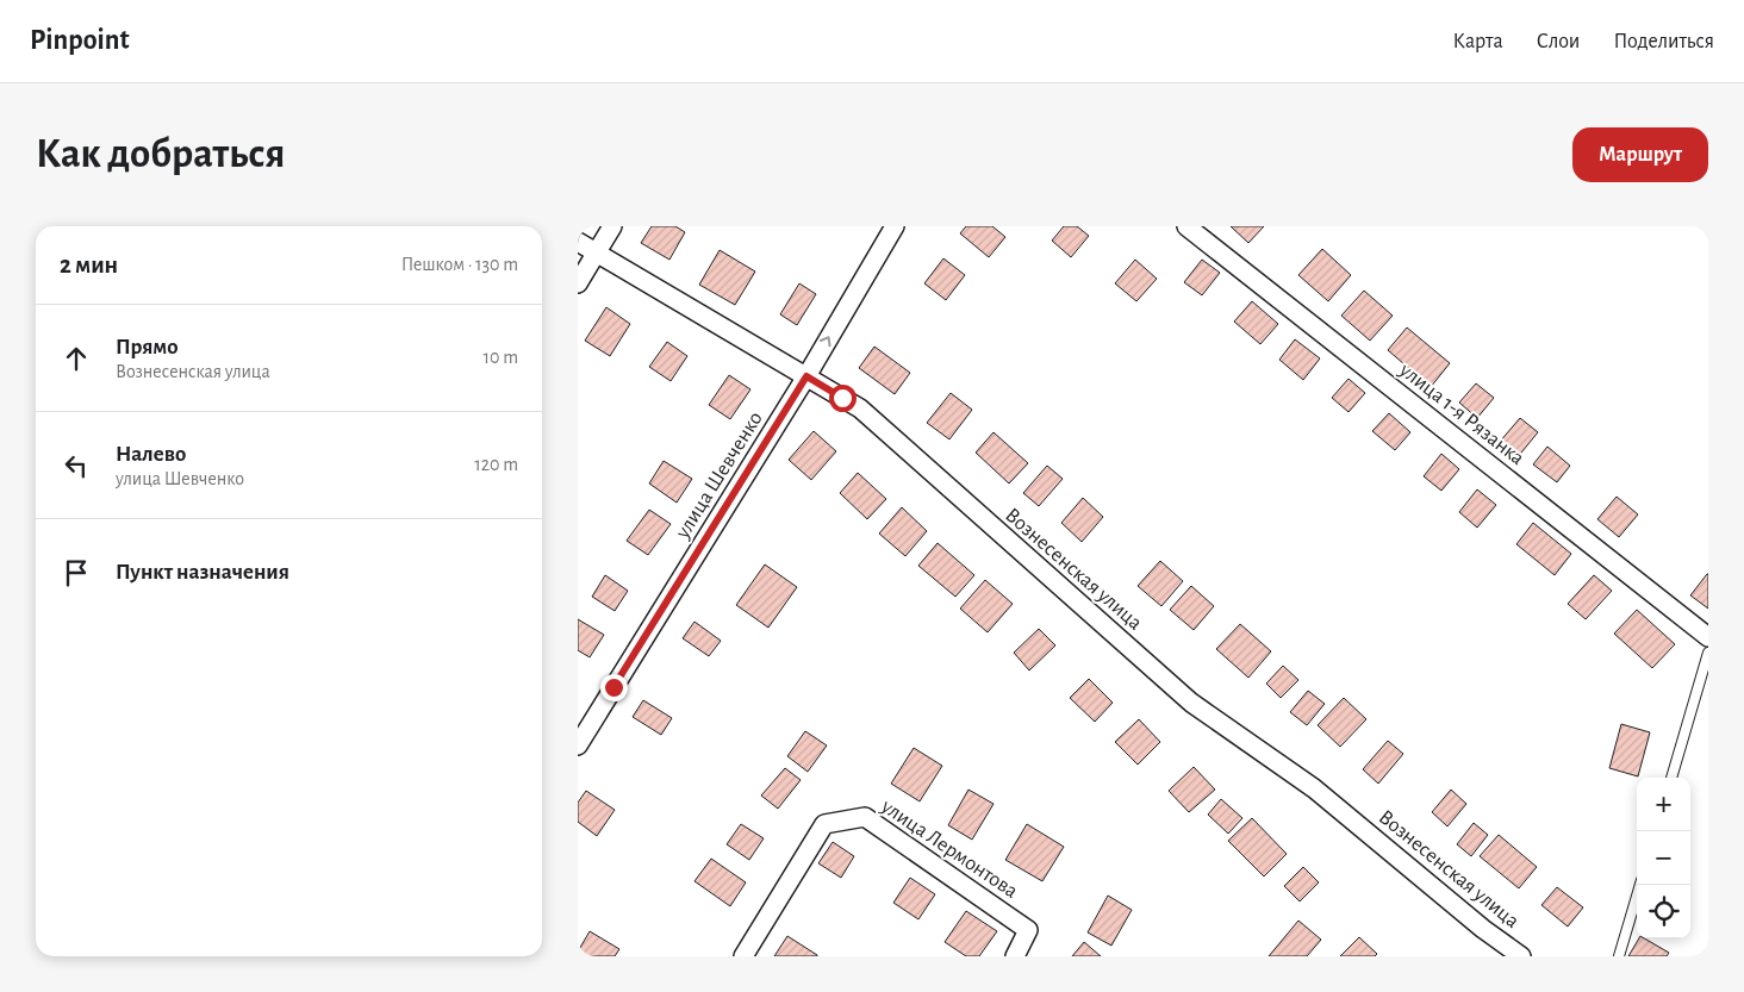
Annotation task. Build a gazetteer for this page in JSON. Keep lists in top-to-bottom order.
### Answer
{
  "streets": {
    "street": [
      "улица 1-я Рязанка",
      "улица Шевченко",
      "Вознесенская улица",
      "улица Лермонтова"
    ]
  },
  "crossings": [
    ["улица Шевченко", "Вознесенская улица"]
  ],
  "page": {
    "header": "Pinpoint",
    "nav": ["Карта", "Слои", "Поделиться"],
    "buttons": "Маршрут",
    "title": "Как добраться",
    "heading": ["2 мин", "Пешком · 130 m"],
    "list": [
      ["Прямо", "Вознесенская улица", "10 m"],
      ["Налево", "улица Шевченко", "120 m"],
      "Пункт назначения"
    ],
    "map_buttons": ["+", "−"]
  }
}
